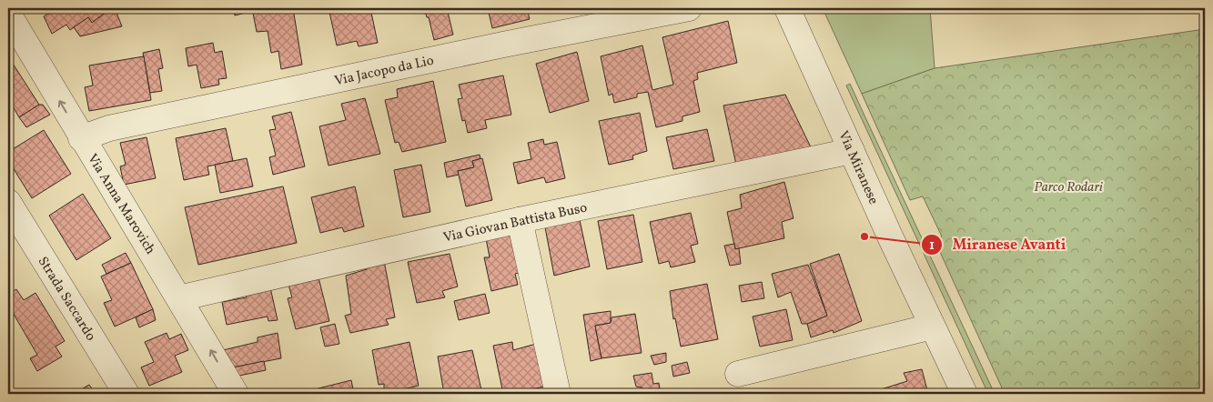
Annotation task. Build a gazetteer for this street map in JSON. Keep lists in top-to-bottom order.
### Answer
{
  "streets": {
    "street": [
      "Via Jacopo da Lio",
      "Via Miranese",
      "Via Anna Marovich",
      "Via Giovan Battista Buso",
      "Strada Saccardo"
    ]
  },
  "crossings": [
    ["Via Jacopo da Lio", "Via Anna Marovich"],
    ["Via Miranese", "Via Giovan Battista Buso"],
    ["Via Anna Marovich", "Via Giovan Battista Buso"]
  ],
  "one_way": ["Via Anna Marovich"],
  "parks": ["Parco Rodari"],
  "places": ["Miranese Avanti"]
}
